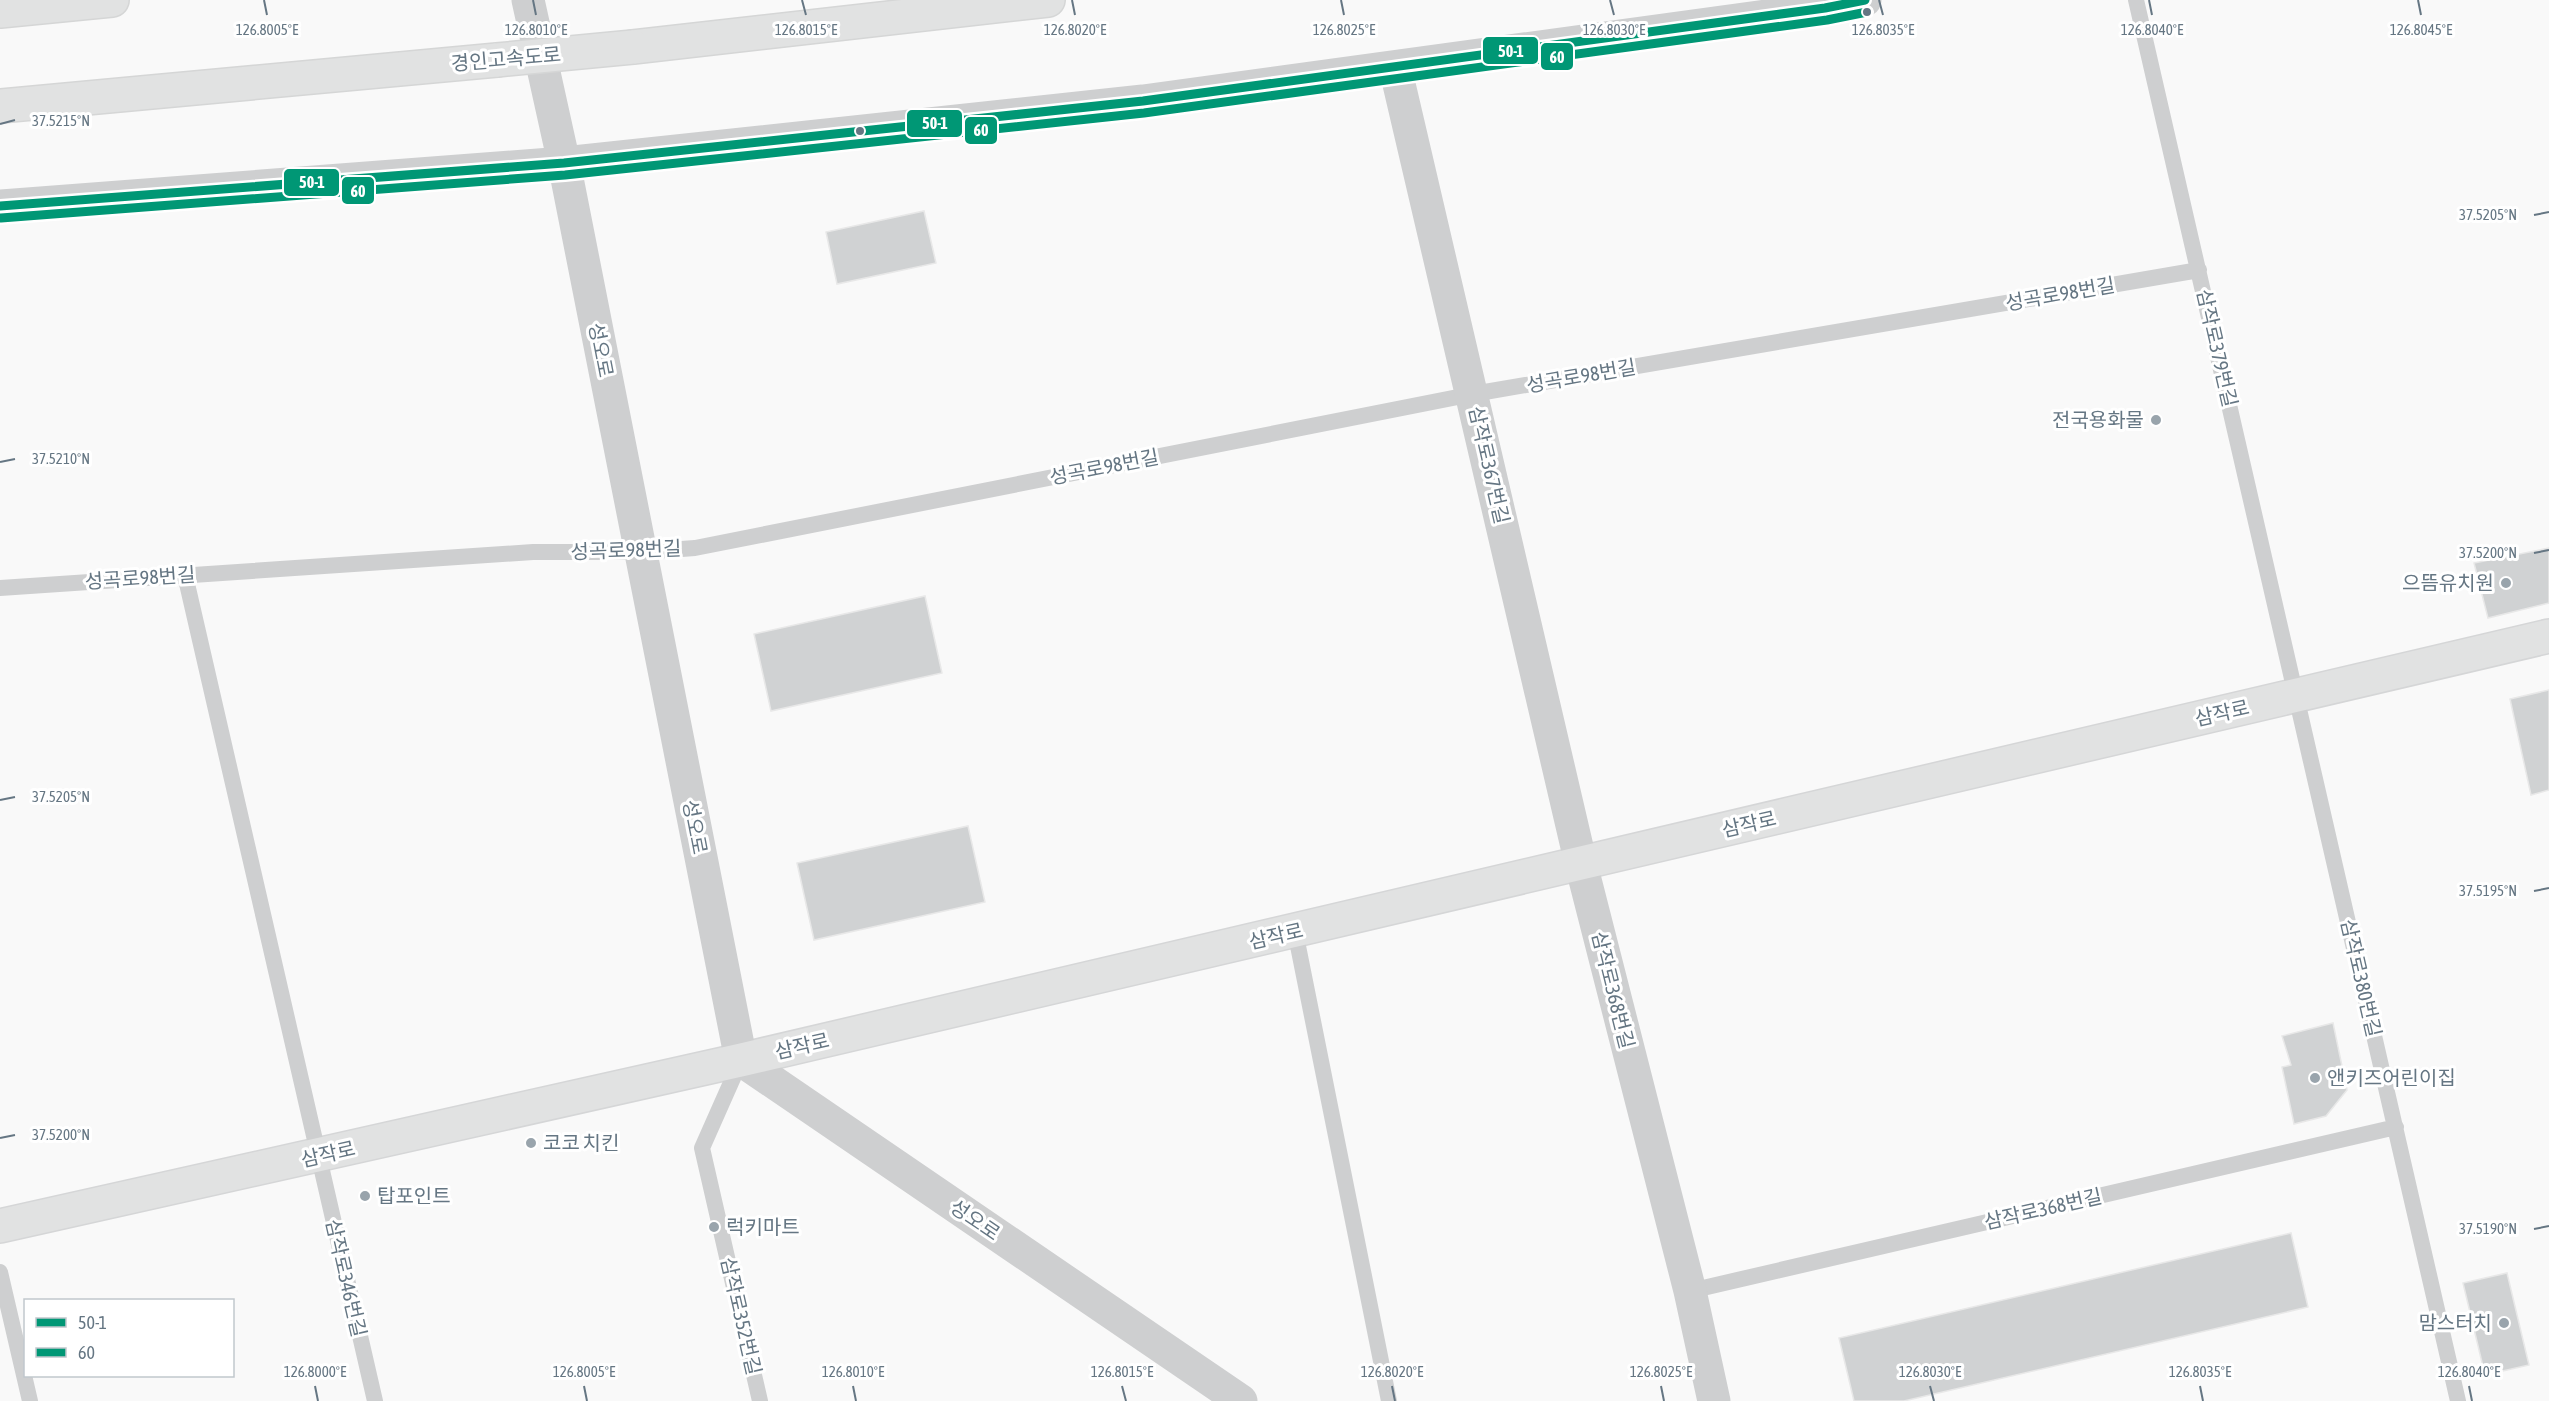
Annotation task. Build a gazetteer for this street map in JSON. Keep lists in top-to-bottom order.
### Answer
{
  "streets": {
    "main road": ["경인고속도로", "삼작로"],
    "street": ["성오로", "삼작로367번길", "삼작로368번길"],
    "lane": [
      "성곡로98번길",
      "삼작로379번길",
      "삼작로380번길",
      "삼작로346번길",
      "삼작로352번길"
    ]
  },
  "crossings": [
    ["성곡로98번길", "삼작로379번길"],
    ["성곡로98번길", "성오로"],
    ["성곡로98번길", "삼작로367번길"],
    ["성곡로98번길", "삼작로346번길"],
    ["삼작로379번길", "삼작로"],
    ["삼작로379번길", "삼작로380번길"],
    ["성오로", "삼작로"],
    ["성오로", "삼작로352번길"],
    ["삼작로367번길", "삼작로"],
    ["삼작로367번길", "삼작로368번길"],
    ["삼작로", "삼작로380번길"],
    ["삼작로", "삼작로368번길"],
    ["삼작로", "삼작로346번길"],
    ["삼작로", "삼작로352번길"],
    ["삼작로380번길", "삼작로368번길"]
  ],
  "places": [
    "전국용화물",
    "으뜸유치원",
    "앤키즈어린이집",
    "코코 치킨",
    "탑포인트",
    "럭키마트",
    "맘스터치"
  ],
  "lines": ["transit line 50-1", "transit line 60"],
  "legend": ["50-1", "60"],
  "coordinates": [
    "126.8005°E",
    "126.8010°E",
    "126.8015°E",
    "126.8020°E",
    "126.8025°E",
    "126.8030°E",
    "126.8035°E",
    "126.8040°E",
    "126.8045°E",
    "37.5215°N",
    "37.5205°N",
    "37.5210°N",
    "37.5200°N",
    "37.5195°N",
    "37.5190°N",
    "126.8000°E"
  ]
}
